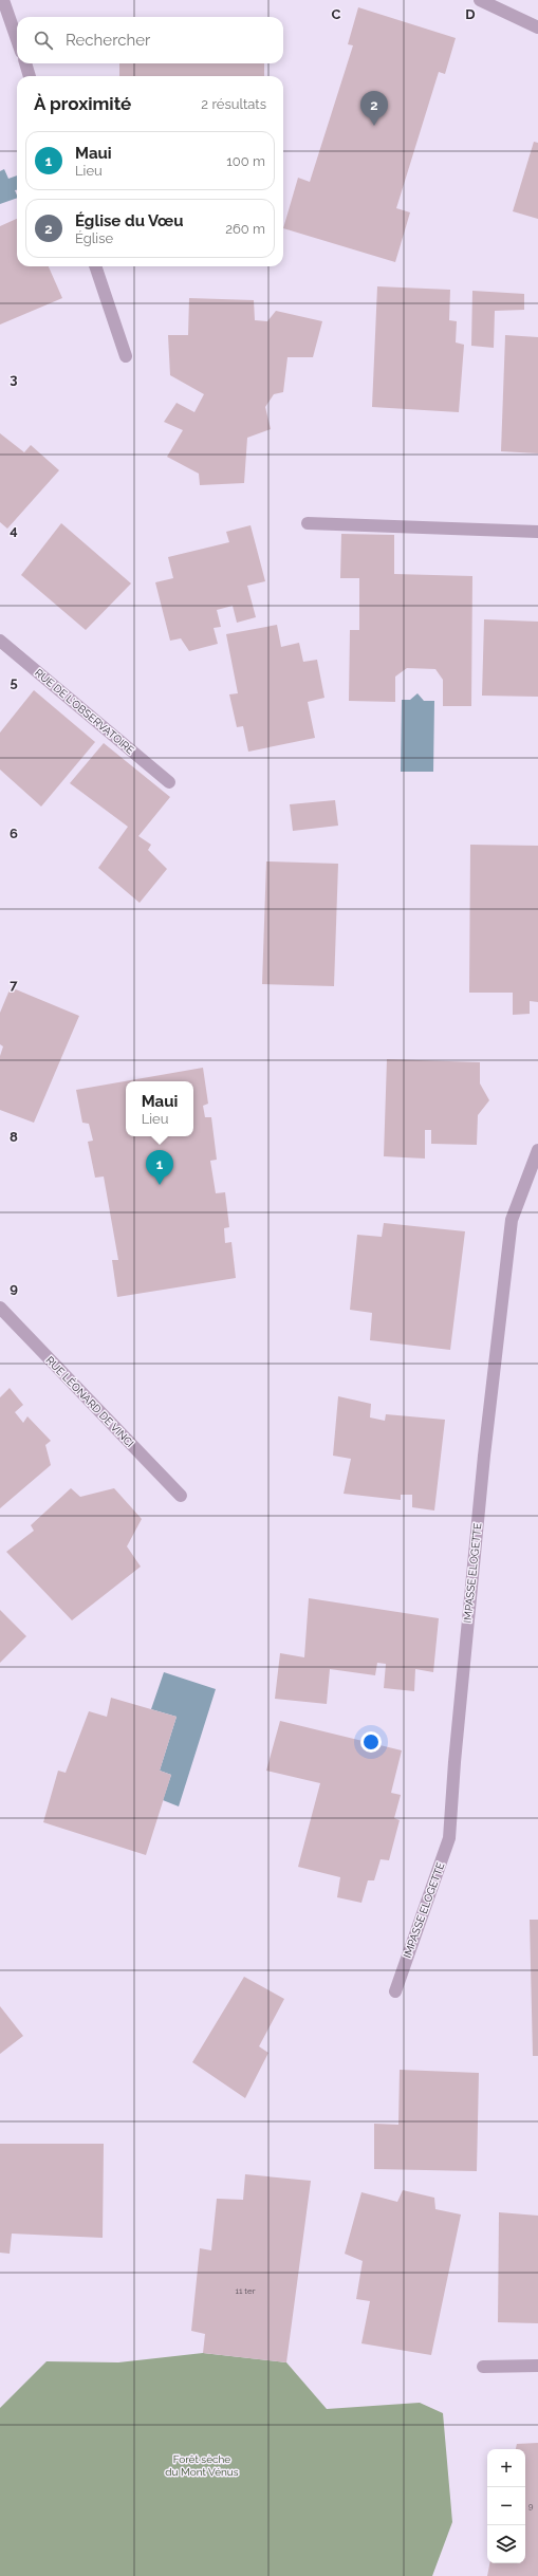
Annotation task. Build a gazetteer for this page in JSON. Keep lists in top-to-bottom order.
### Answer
{
  "streets": {
    "street": ["RUE DE L'OBSERVATOIRE", "RUE LÉONARD DE VINCI", "IMPASSE ELOGETTE"]
  },
  "parks": ["Forêt sèche du Mont Vénus"],
  "house_numbers": ["11 ter", "9"],
  "page": {
    "search": "Rechercher",
    "heading": ["À proximité", "2 résultats"],
    "pins": ["2", "1"],
    "list": [
      {
        "mark": "1",
        "name": "Maui",
        "note": "Lieu",
        "value": "100 m"
      },
      {
        "mark": "2",
        "name": "Église du Vœu",
        "note": "Église",
        "value": "260 m"
      }
    ],
    "popup": ["Maui", "Lieu"],
    "map_buttons": ["+", "−"]
  },
  "grid": {
    "columns": ["C", "D"],
    "rows": [
      "3",
      "4",
      "5",
      "6",
      "7",
      "8",
      "9"
    ]
  }
}
